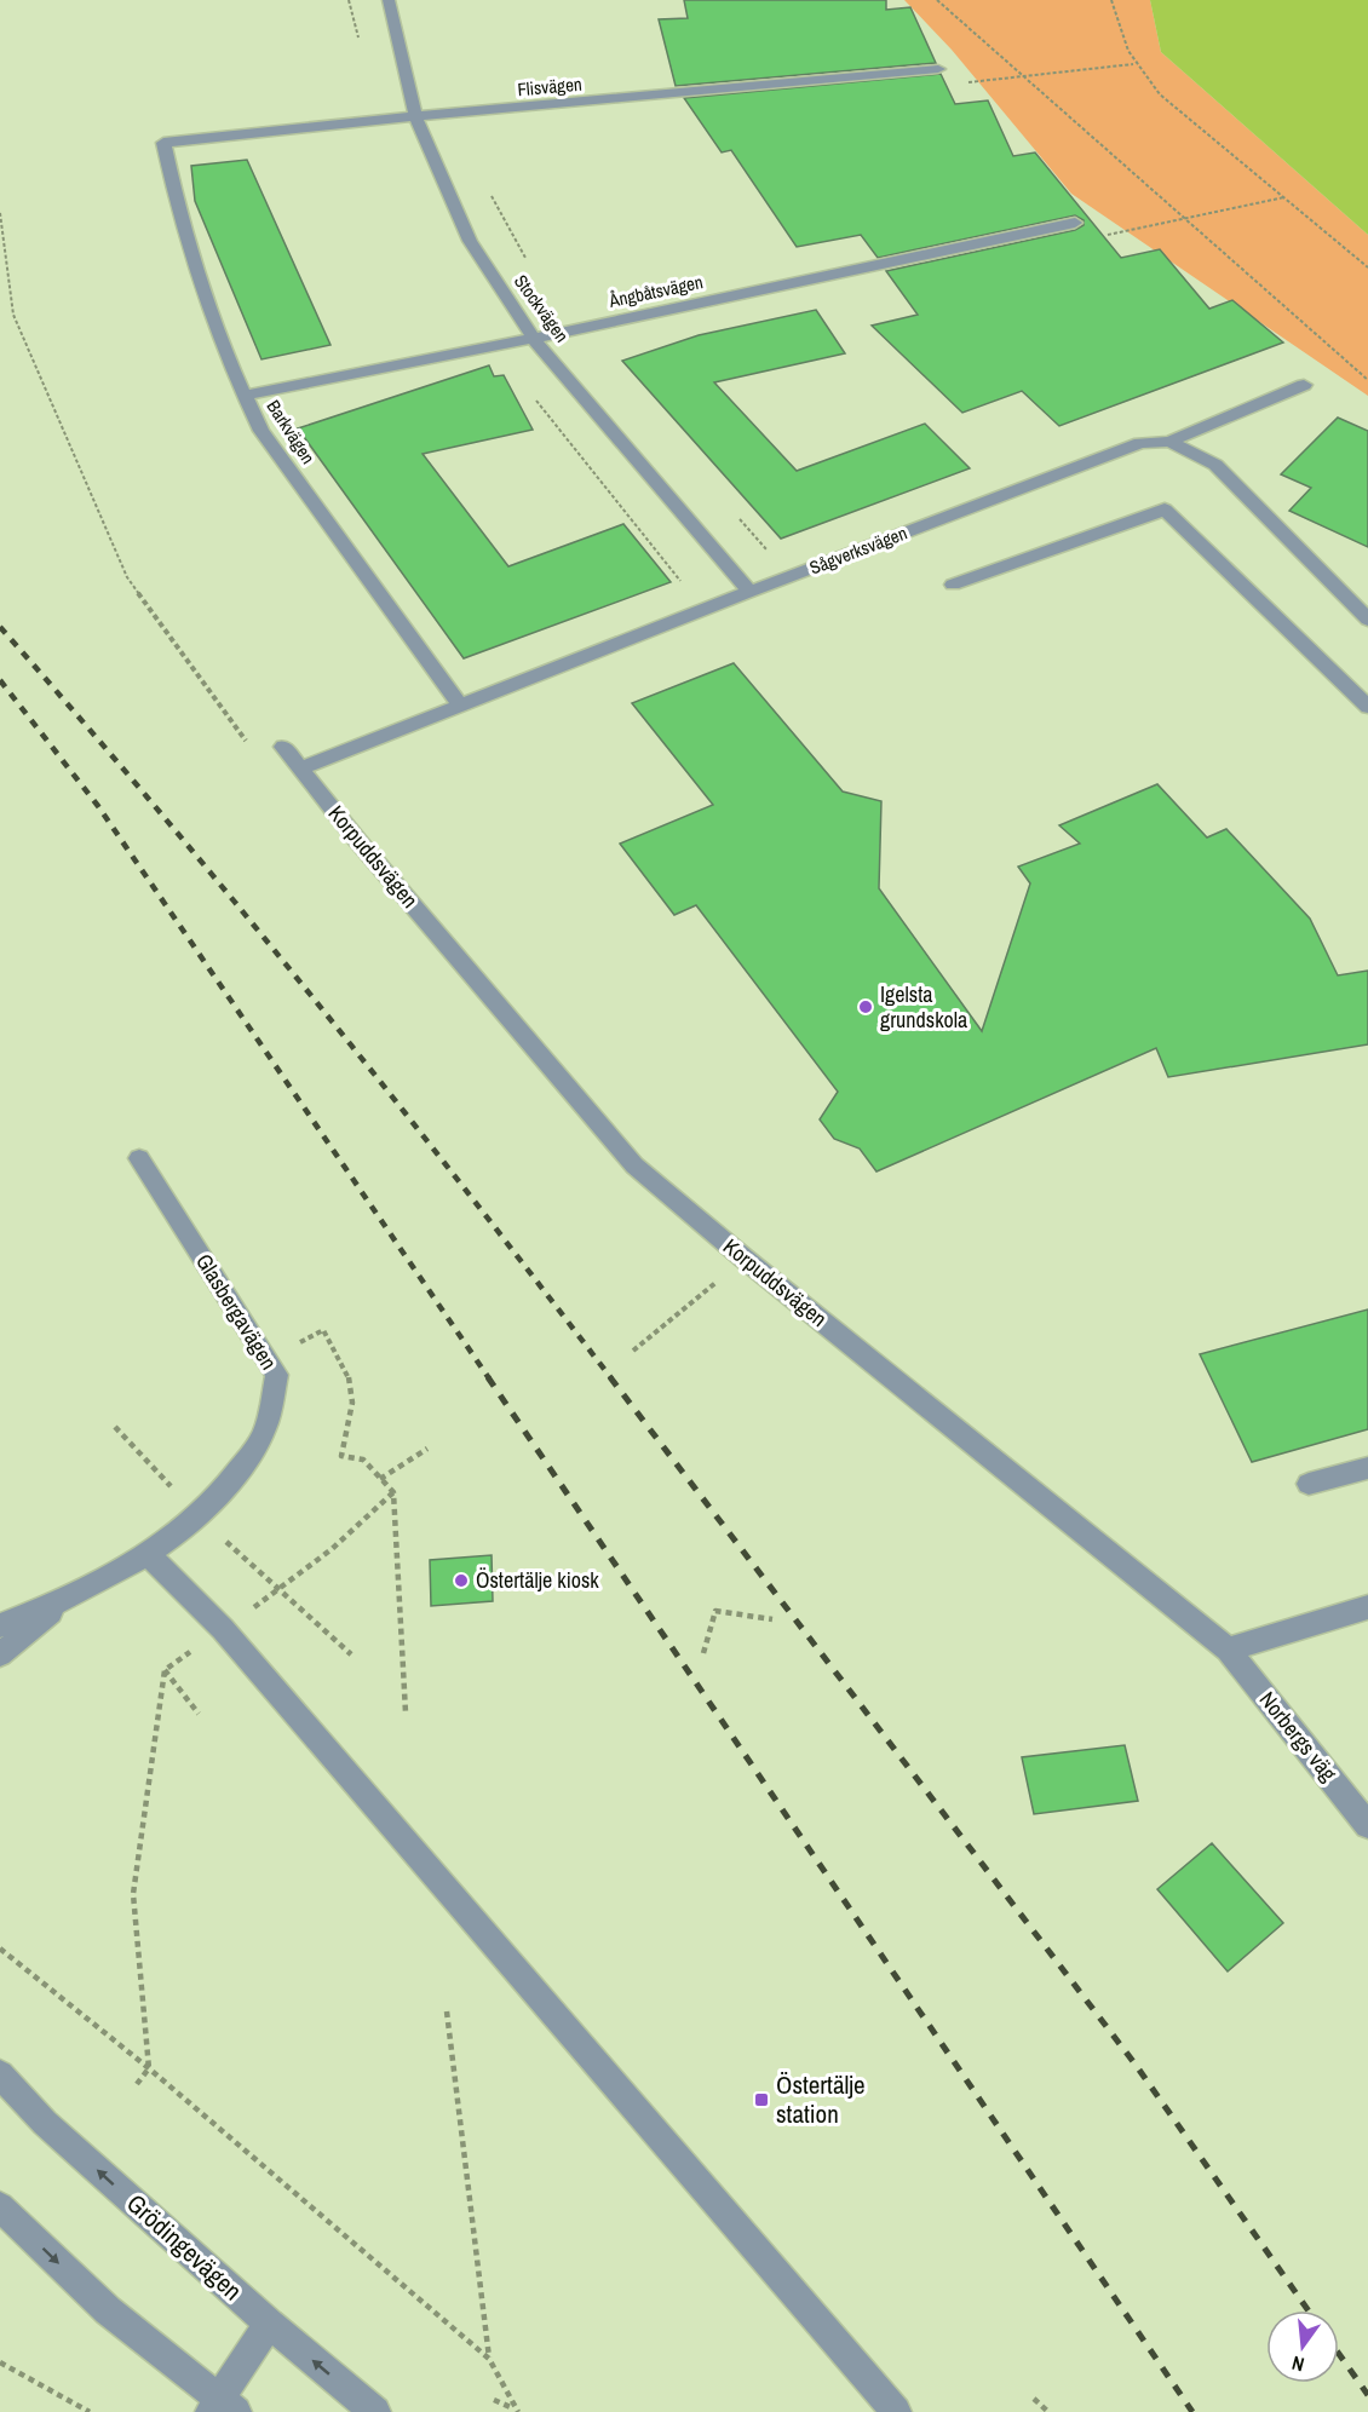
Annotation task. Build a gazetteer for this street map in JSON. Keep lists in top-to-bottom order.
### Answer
{
  "streets": {
    "street": [
      "Flisvägen",
      "Ångbåtsvägen",
      "Stockvägen",
      "Barkvägen",
      "Sågverksvägen",
      "Korpuddsvägen",
      "Glasbergavägen",
      "Norbergs väg",
      "Grödingevägen"
    ]
  },
  "crossings": [
    ["Flisvägen", "Stockvägen"],
    ["Flisvägen", "Barkvägen"],
    ["Ångbåtsvägen", "Stockvägen"],
    ["Ångbåtsvägen", "Barkvägen"],
    ["Stockvägen", "Sågverksvägen"],
    ["Barkvägen", "Sågverksvägen"],
    ["Sågverksvägen", "Korpuddsvägen"],
    ["Korpuddsvägen", "Norbergs väg"]
  ],
  "places": {
    "other": ["Igelsta grundskola", "Östertälje kiosk"],
    "transit": ["Östertälje station"]
  },
  "north": "bottom"
}
